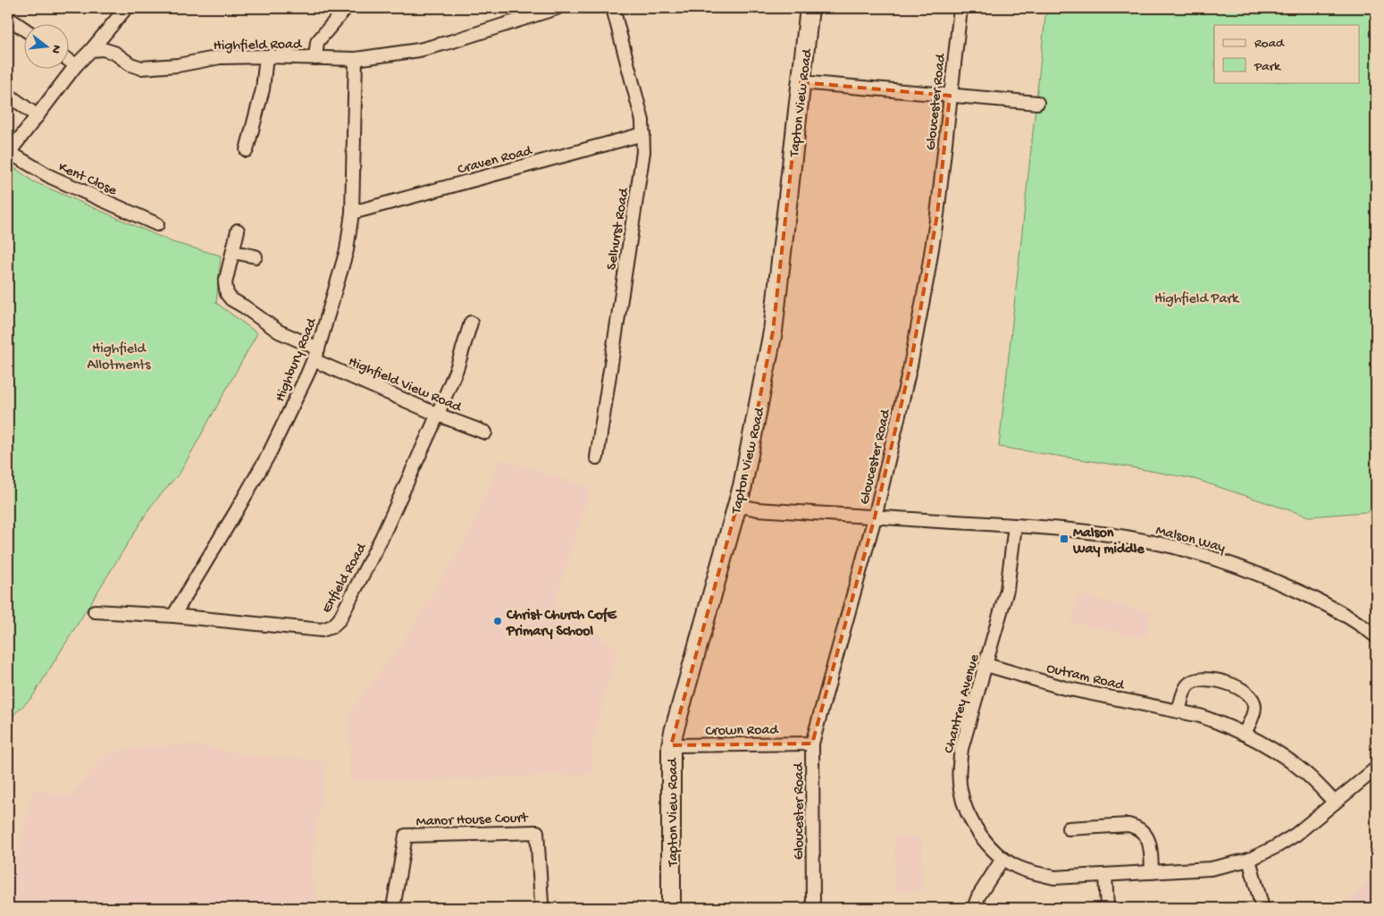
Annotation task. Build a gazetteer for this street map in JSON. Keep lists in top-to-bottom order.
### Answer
{
  "streets": {
    "street": [
      "Highfield Road",
      "Gloucester Road",
      "Tapton View Road",
      "Craven Road",
      "Kent Close",
      "Selhurst Road",
      "Highbury Road",
      "Highfield View Road",
      "Malson Way",
      "Enfield Road",
      "Outram Road",
      "Chantrey Avenue",
      "Crown Road",
      "Manor House Court"
    ]
  },
  "crossings": [
    ["Highfield Road", "Highbury Road"],
    ["Gloucester Road", "Malson Way"],
    ["Gloucester Road", "Crown Road"],
    ["Tapton View Road", "Crown Road"],
    ["Craven Road", "Selhurst Road"],
    ["Craven Road", "Highbury Road"],
    ["Highbury Road", "Highfield View Road"],
    ["Highbury Road", "Enfield Road"],
    ["Highfield View Road", "Enfield Road"],
    ["Malson Way", "Chantrey Avenue"],
    ["Outram Road", "Chantrey Avenue"]
  ],
  "parks": ["Highfield Park", "Highfield Allotments"],
  "places": {
    "transit": ["Malson Way middle"],
    "other": ["Christ Church CofE Primary School"]
  },
  "legend": ["Road", "Park"],
  "north": "right"
}
